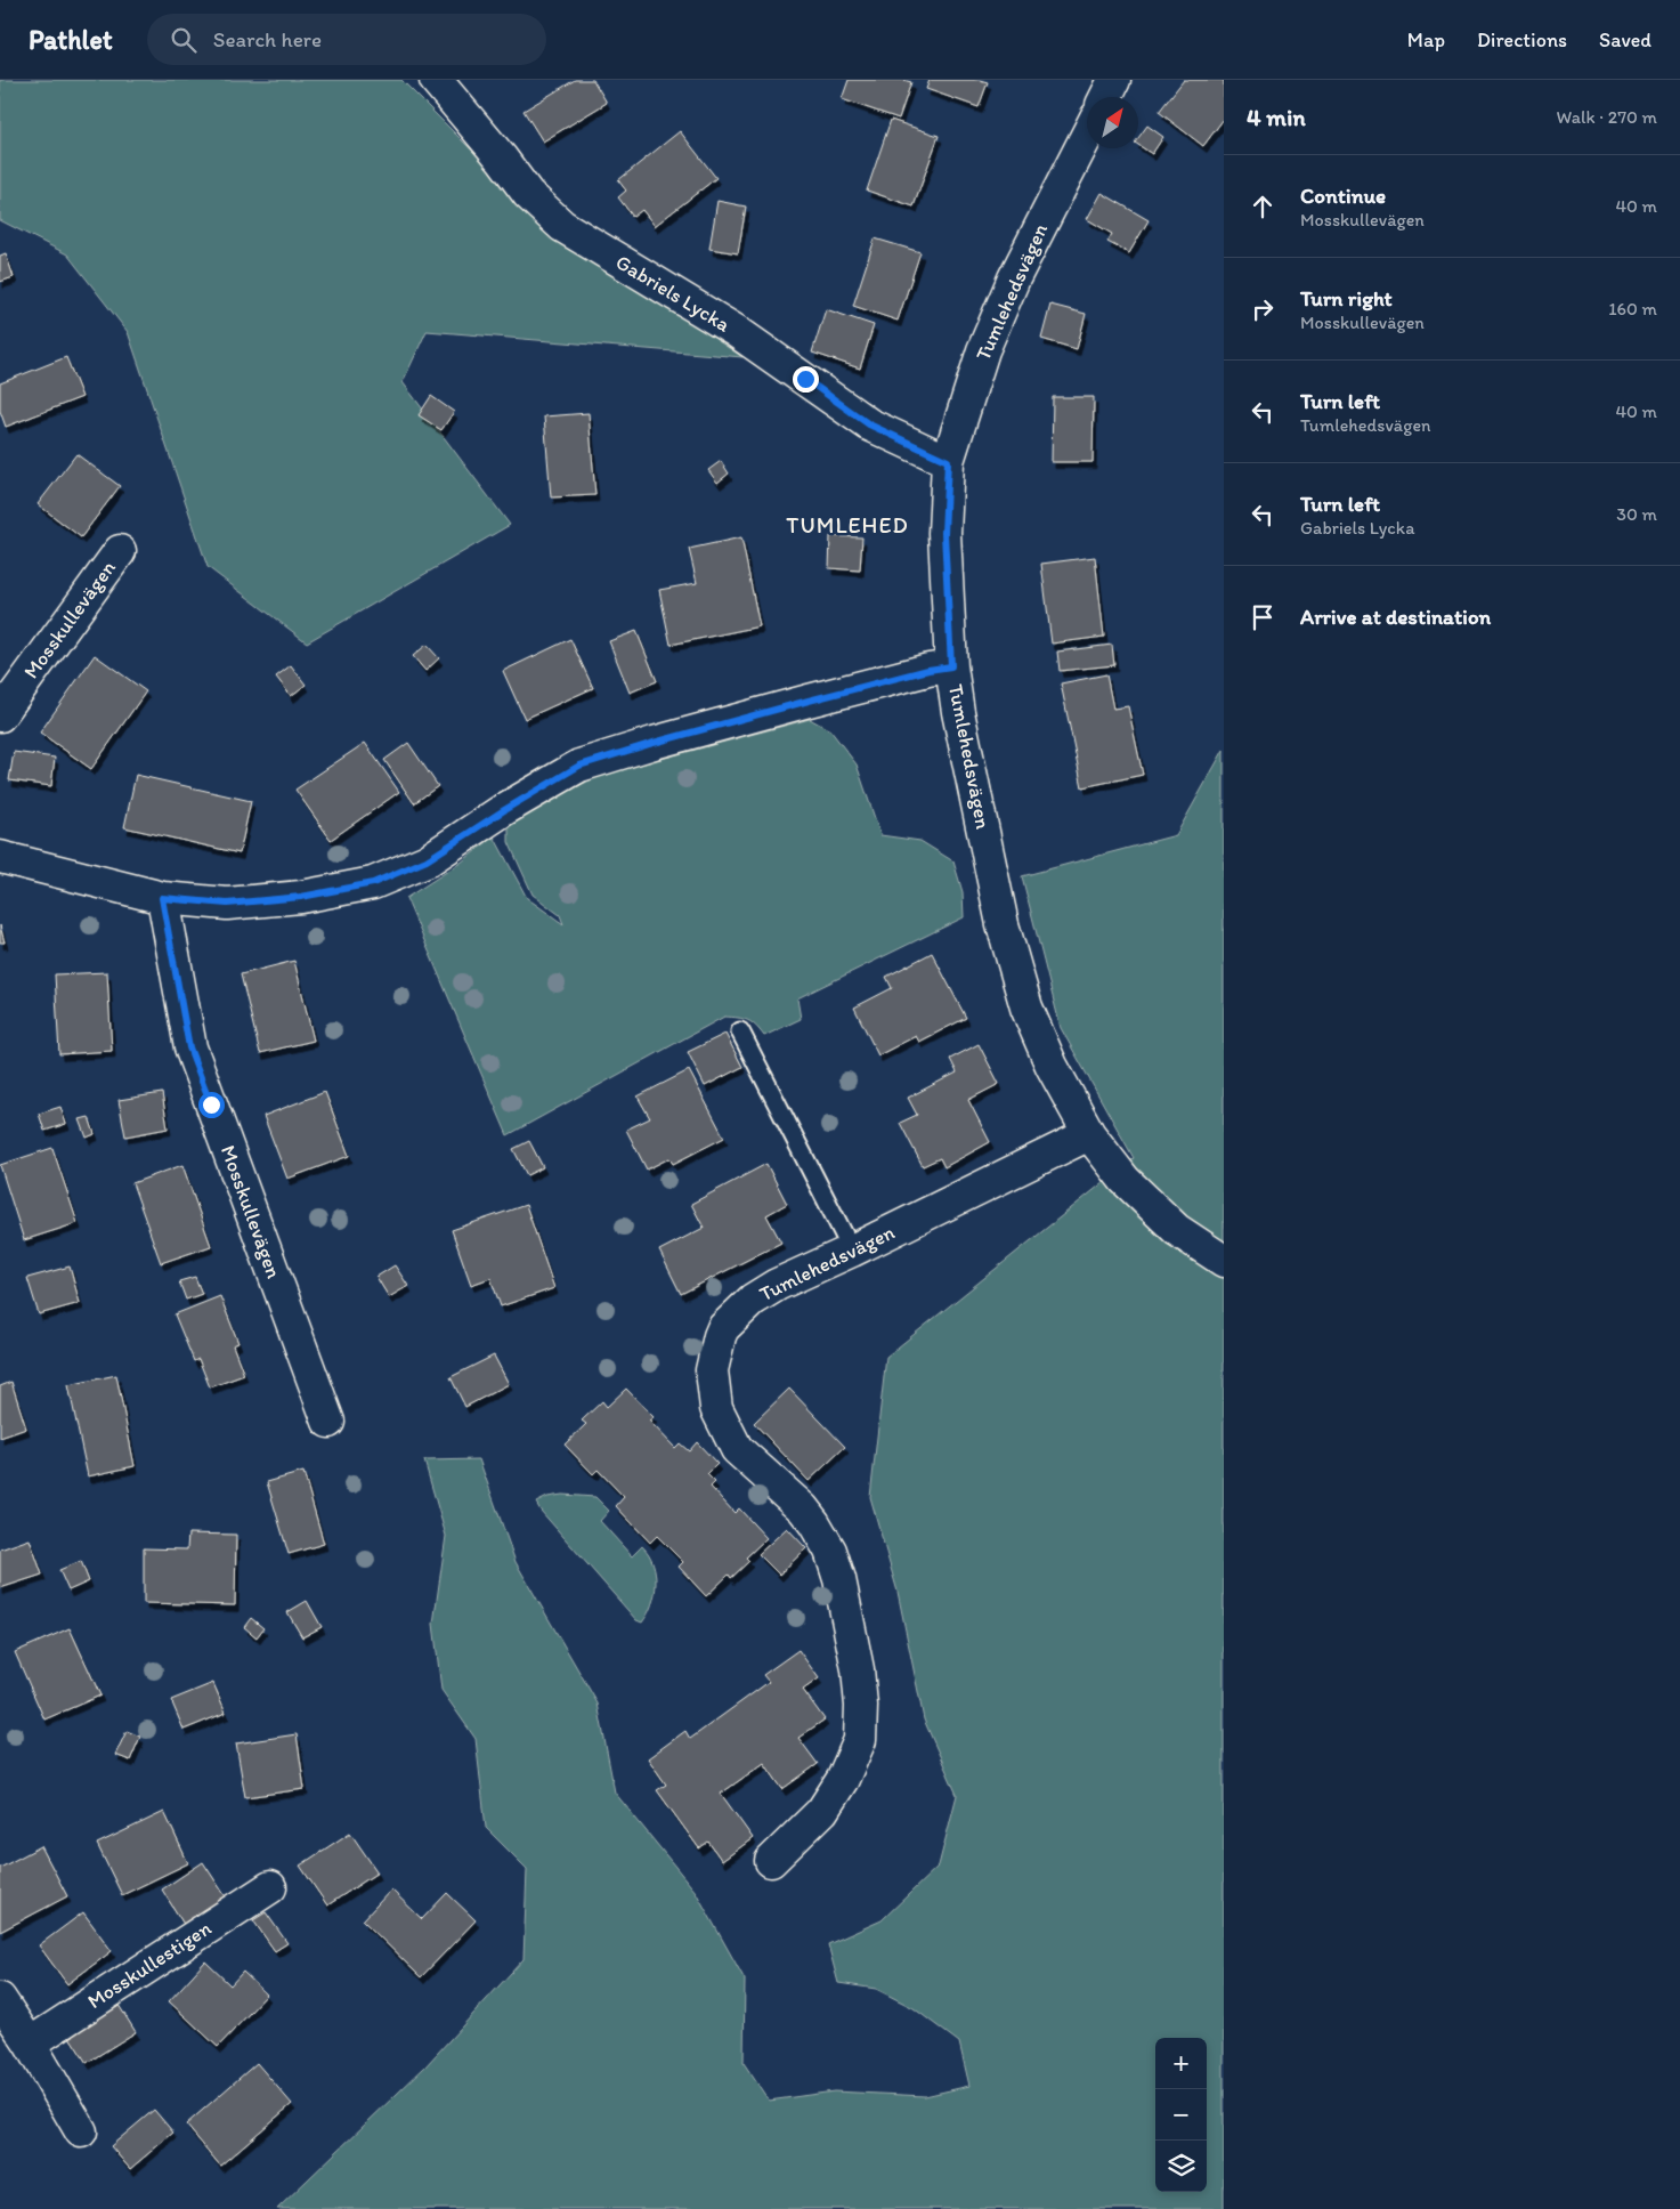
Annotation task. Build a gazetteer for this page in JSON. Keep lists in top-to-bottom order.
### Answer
{
  "streets": {
    "street": [
      "Tumlehedsvägen",
      "Gabriels Lycka",
      "Mosskullevägen",
      "Mosskullestigen"
    ]
  },
  "crossings": [
    ["Tumlehedsvägen", "Gabriels Lycka"]
  ],
  "districts": ["TUMLEHED"],
  "north": "top right",
  "page": {
    "header": "Pathlet",
    "search": "Search here",
    "nav": ["Map", "Directions", "Saved"],
    "heading": ["4 min", "Walk · 270 m"],
    "list": [
      ["Continue", "Mosskullevägen", "40 m"],
      ["Turn right", "Mosskullevägen", "160 m"],
      ["Turn left", "Tumlehedsvägen", "40 m"],
      ["Turn left", "Gabriels Lycka", "30 m"],
      "Arrive at destination"
    ],
    "map_buttons": ["+", "−"]
  }
}
